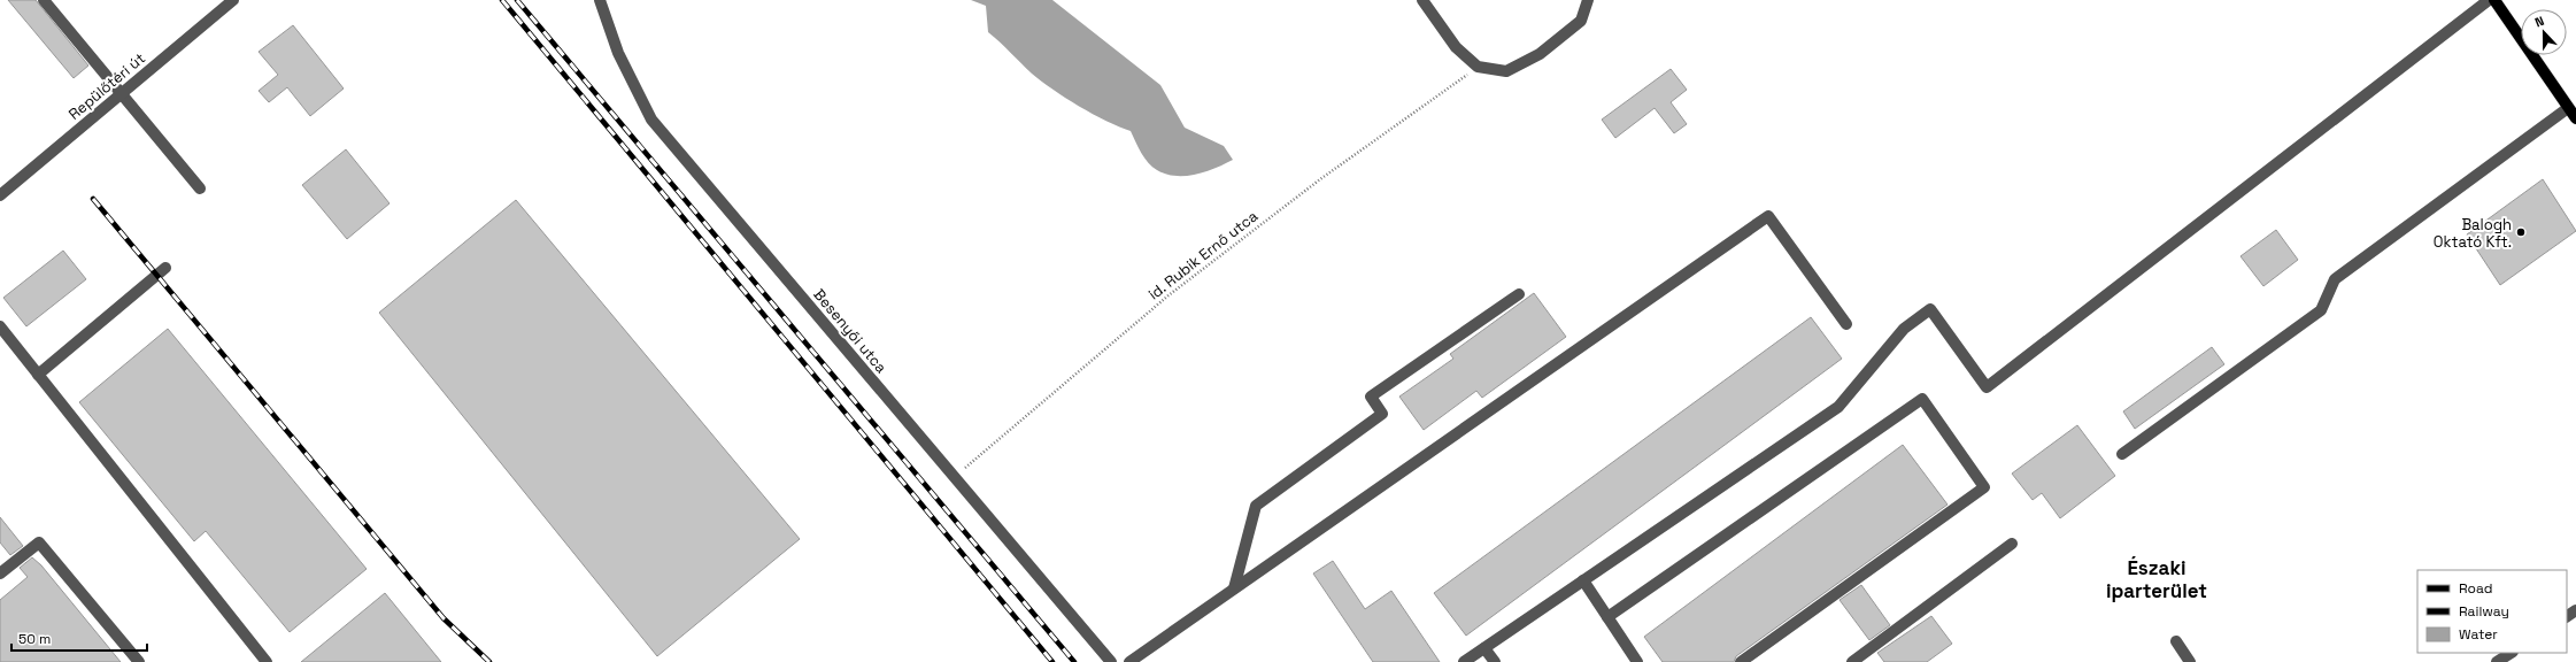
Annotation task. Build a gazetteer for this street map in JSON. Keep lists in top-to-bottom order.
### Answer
{
  "streets": {
    "street": ["Repülőtéri út", "Besenyői utca"],
    "path": ["id. Rubik Ernő utca"]
  },
  "crossings": [
    ["id. Rubik Ernő utca", "Besenyői utca"]
  ],
  "districts": ["Északi iparterület"],
  "places": ["Balogh Oktató Kft."],
  "legend": ["Road", "Railway", "Water"],
  "scale_bar": "50 m",
  "north": "top"
}
